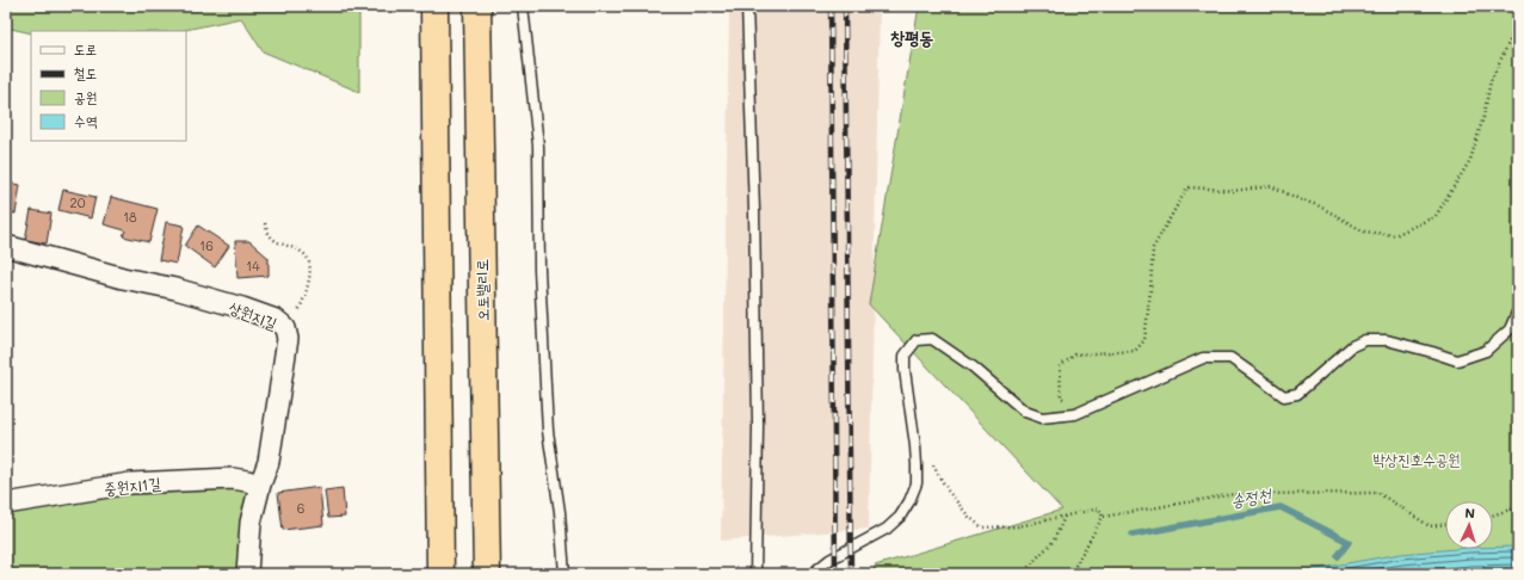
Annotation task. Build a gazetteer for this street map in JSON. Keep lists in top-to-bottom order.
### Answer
{
  "streets": {
    "highway": ["오토밸리로"],
    "street": ["상원지길", "중원지1길"]
  },
  "crossings": [
    ["상원지길", "중원지1길"]
  ],
  "districts": ["창평동"],
  "water": ["송정천"],
  "parks": ["박상진호수공원"],
  "house_numbers": [
    "20",
    "18",
    "16",
    "14",
    "6"
  ],
  "legend": [
    "도로",
    "철도",
    "공원",
    "수역"
  ],
  "north": "top"
}
